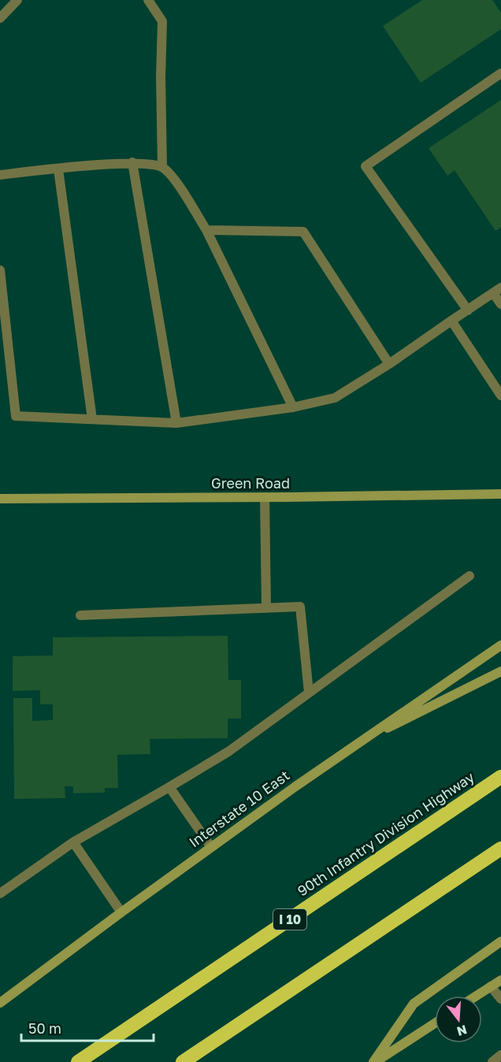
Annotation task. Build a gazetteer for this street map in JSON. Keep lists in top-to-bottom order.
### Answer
{
  "streets": {
    "highway": ["90th Infantry Division Highway", "I 10"],
    "main road": ["Green Road", "Interstate 10 East"]
  },
  "scale_bar": "50 m",
  "north": "bottom"
}
